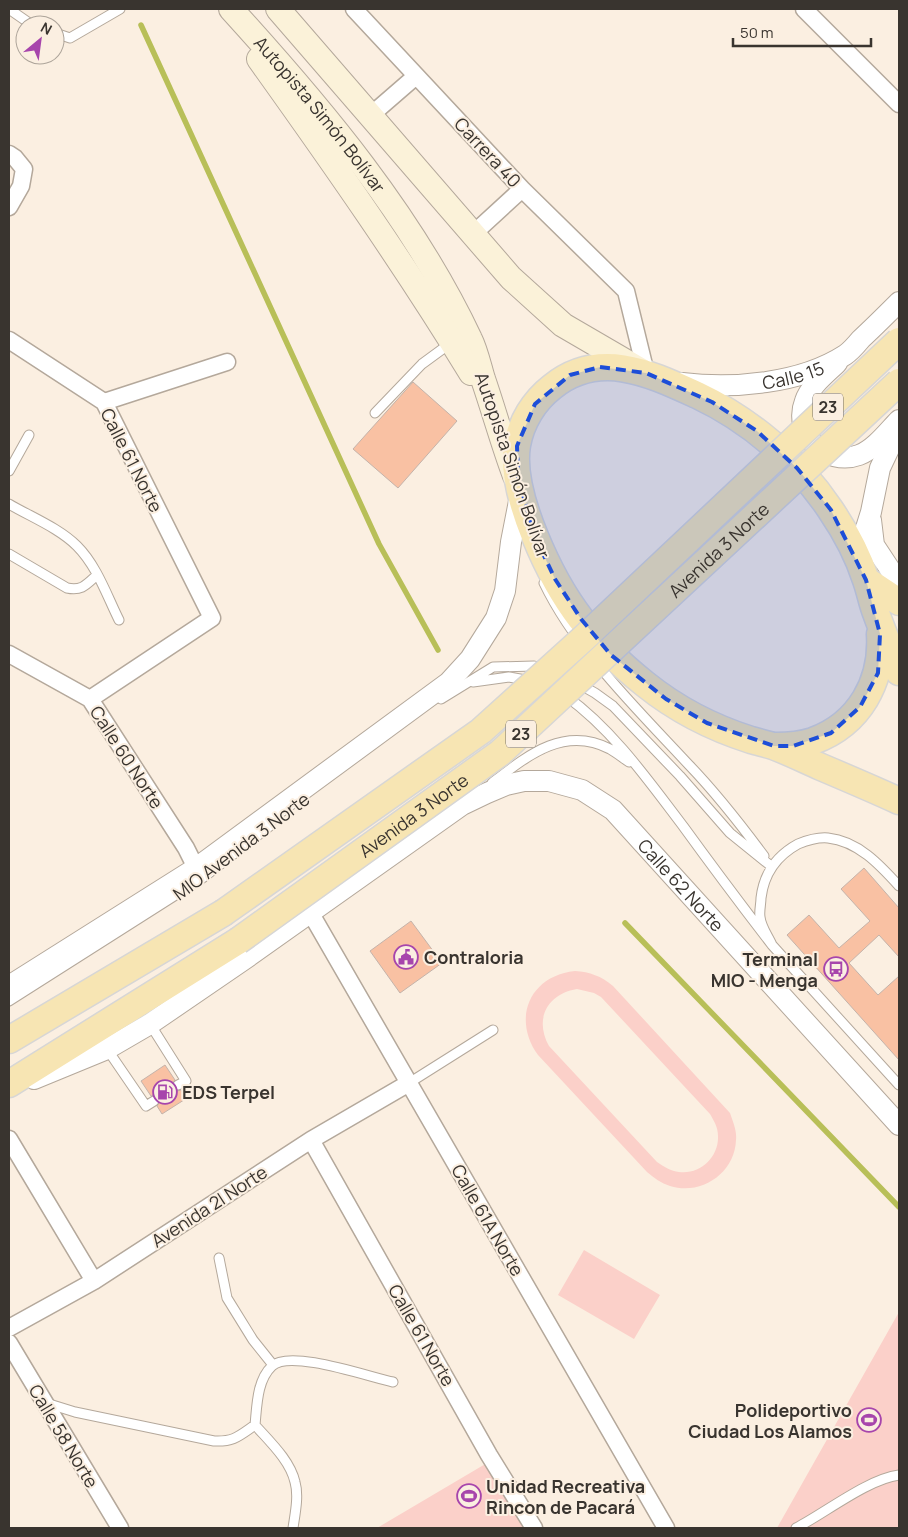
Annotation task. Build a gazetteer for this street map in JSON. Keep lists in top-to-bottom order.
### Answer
{
  "streets": {
    "main road": [
      "Autopista Simón Bolívar",
      "Calle 15",
      "23",
      "Avenida 3 Norte"
    ],
    "street": [
      "Carrera 40",
      "Calle 61 Norte",
      "Calle 60 Norte",
      "Calle 62 Norte",
      "Avenida 2I Norte",
      "Calle 61A Norte",
      "Calle 58 Norte"
    ],
    "lane": ["MIO Avenida 3 Norte"]
  },
  "crossings": [
    ["Autopista Simón Bolívar", "Carrera 40"],
    ["Autopista Simón Bolívar", "Calle 15"],
    ["Carrera 40", "Calle 15"],
    ["Calle 15", "Avenida 3 Norte"],
    ["Calle 61 Norte", "Calle 60 Norte"],
    ["Calle 61 Norte", "Avenida 2I Norte"],
    ["Avenida 3 Norte", "Calle 62 Norte"],
    ["Avenida 3 Norte", "Calle 61A Norte"],
    ["Avenida 2I Norte", "Calle 61A Norte"]
  ],
  "places": {
    "public building": ["Contraloria"],
    "bus stop": ["Terminal MIO - Menga"],
    "fuel station": ["EDS Terpel"],
    "sports": ["Polideportivo Ciudad Los Alamos", "Unidad Recreativa Rincon de Pacará"]
  },
  "scale_bar": "50 m",
  "north": "top right"
}
